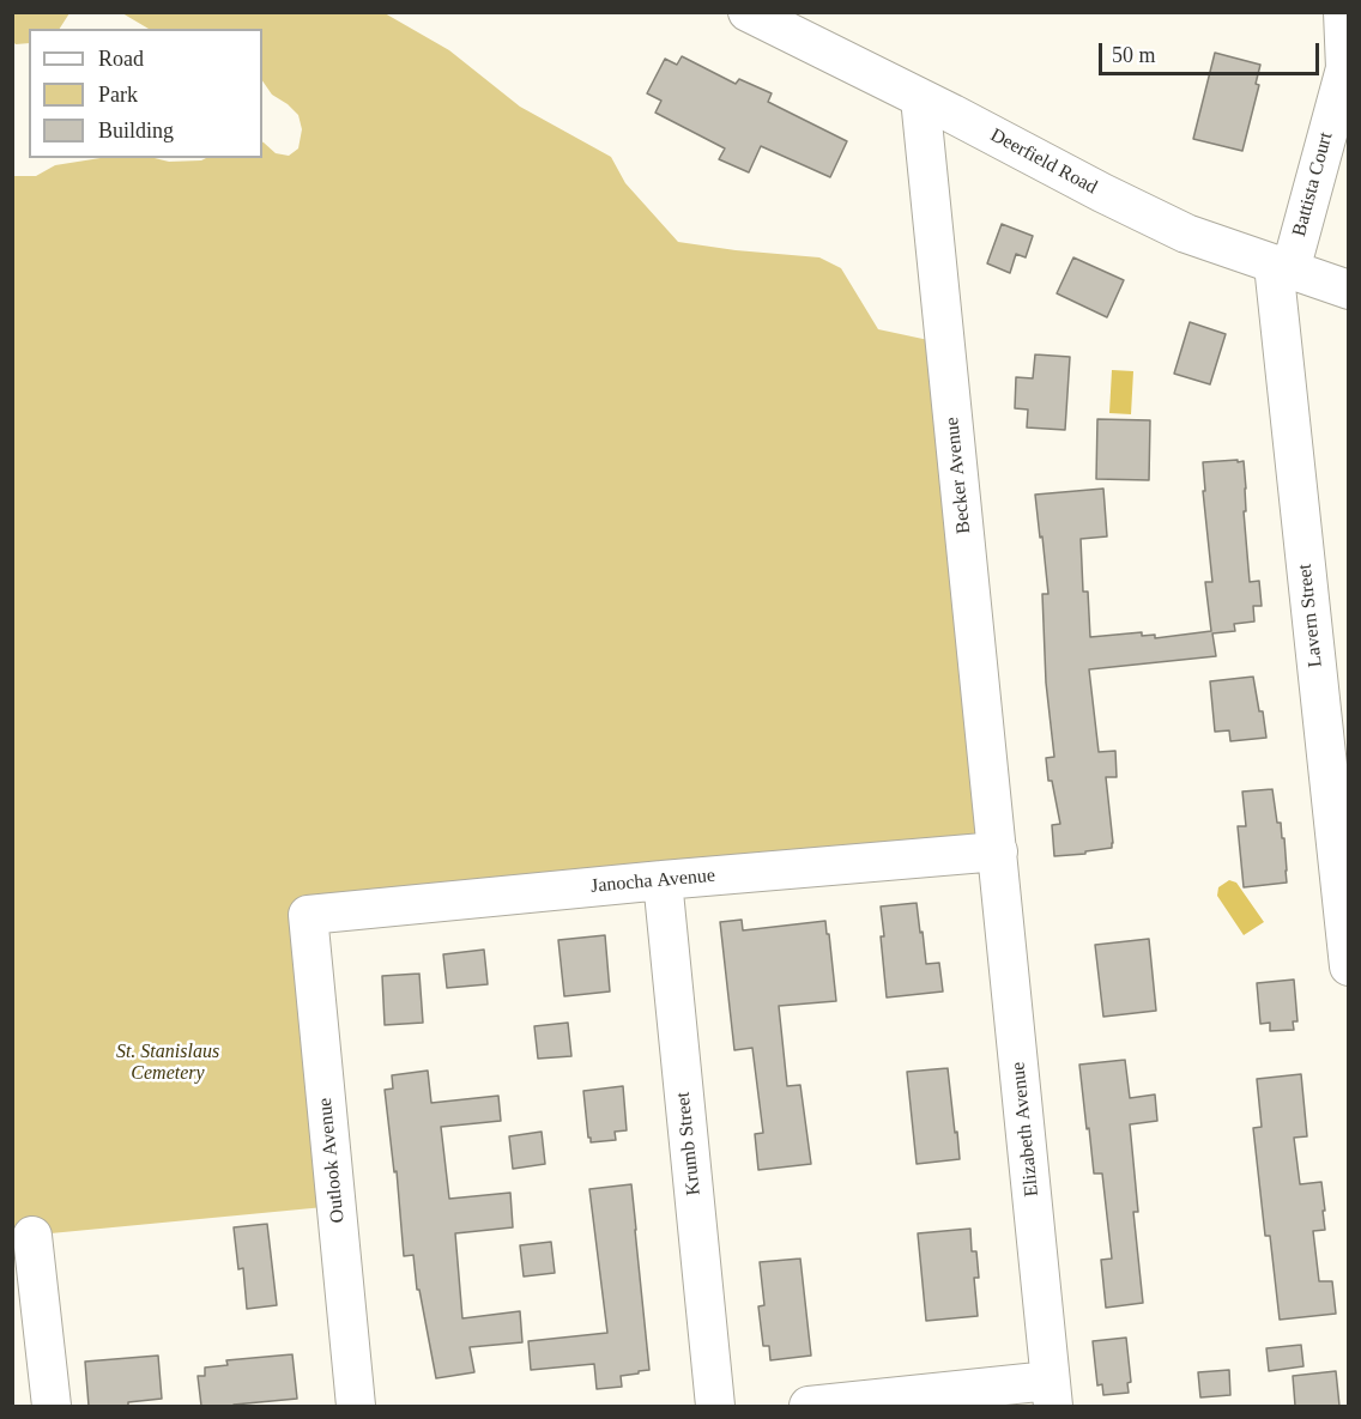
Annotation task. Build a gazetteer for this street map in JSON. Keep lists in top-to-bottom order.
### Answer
{
  "streets": {
    "street": [
      "Deerfield Road",
      "Battista Court",
      "Becker Avenue",
      "Lavern Street",
      "Janocha Avenue",
      "Elizabeth Avenue",
      "Krumb Street",
      "Outlook Avenue"
    ]
  },
  "crossings": [
    ["Deerfield Road", "Battista Court"],
    ["Deerfield Road", "Becker Avenue"],
    ["Deerfield Road", "Lavern Street"],
    ["Battista Court", "Lavern Street"],
    ["Becker Avenue", "Janocha Avenue"],
    ["Becker Avenue", "Elizabeth Avenue"],
    ["Janocha Avenue", "Elizabeth Avenue"],
    ["Janocha Avenue", "Krumb Street"],
    ["Janocha Avenue", "Outlook Avenue"]
  ],
  "parks": ["St. Stanislaus Cemetery"],
  "legend": ["Road", "Park", "Building"],
  "scale_bar": "50 m"
}
